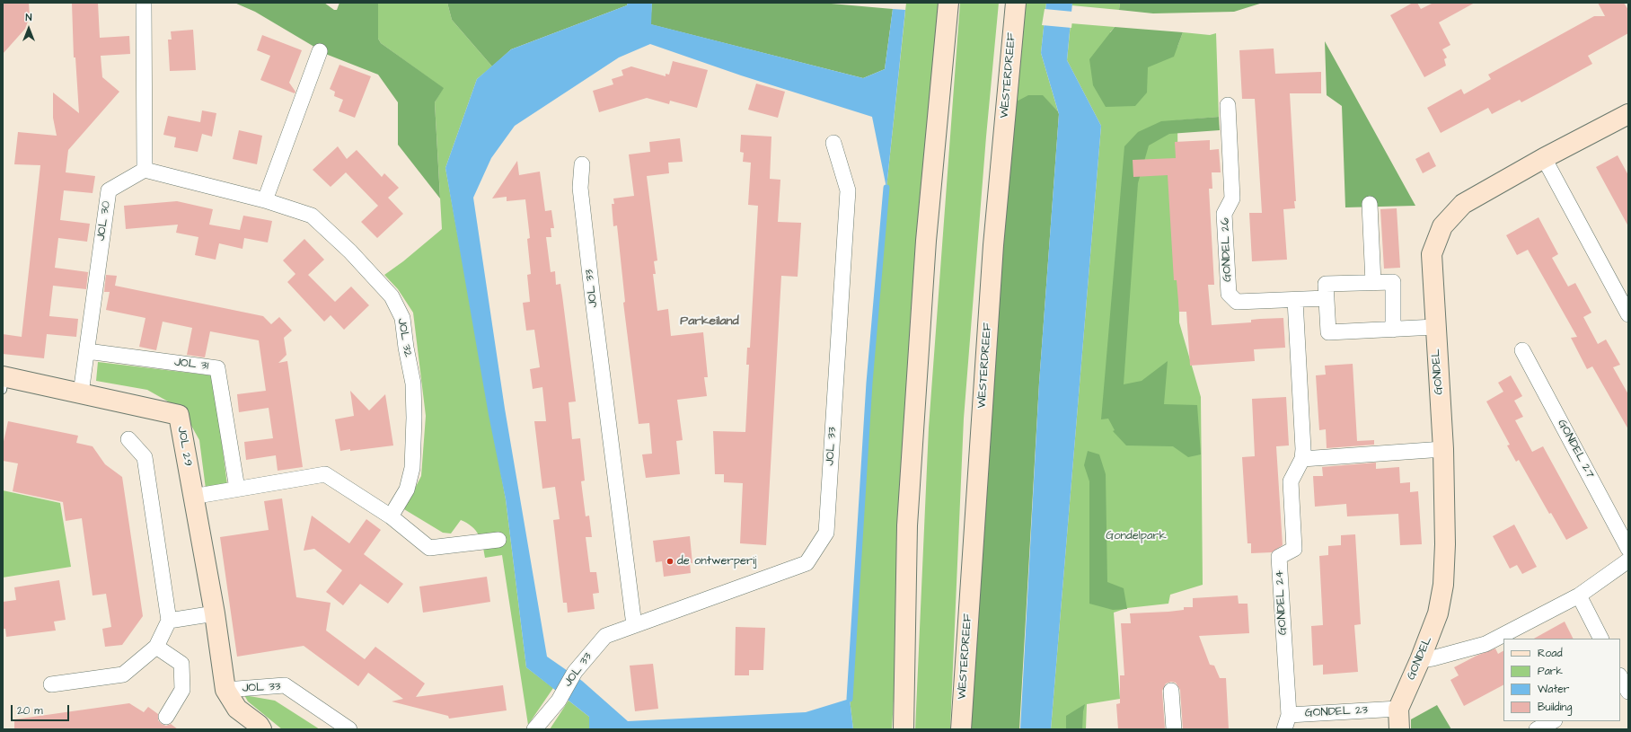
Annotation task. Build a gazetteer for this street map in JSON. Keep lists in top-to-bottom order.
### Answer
{
  "streets": {
    "main road": ["WESTERDREEF", "GONDEL", "JOL 29"],
    "street": [
      "JOL 30",
      "GONDEL 26",
      "JOL 33",
      "JOL 32",
      "JOL 31",
      "GONDEL 27",
      "GONDEL 24",
      "GONDEL 23"
    ]
  },
  "crossings": [
    ["JOL 30", "JOL 32"],
    ["JOL 30", "JOL 31"],
    ["JOL 30", "JOL 29"],
    ["GONDEL 26", "GONDEL 24"],
    ["JOL 33", "JOL 29"],
    ["GONDEL", "GONDEL 23"],
    ["GONDEL 24", "GONDEL 23"]
  ],
  "districts": ["Parkeiland"],
  "parks": ["Gondelpark"],
  "places": ["de ontwerperij"],
  "legend": [
    "Road",
    "Park",
    "Water",
    "Building"
  ],
  "scale_bar": "20 m",
  "north": "top"
}
